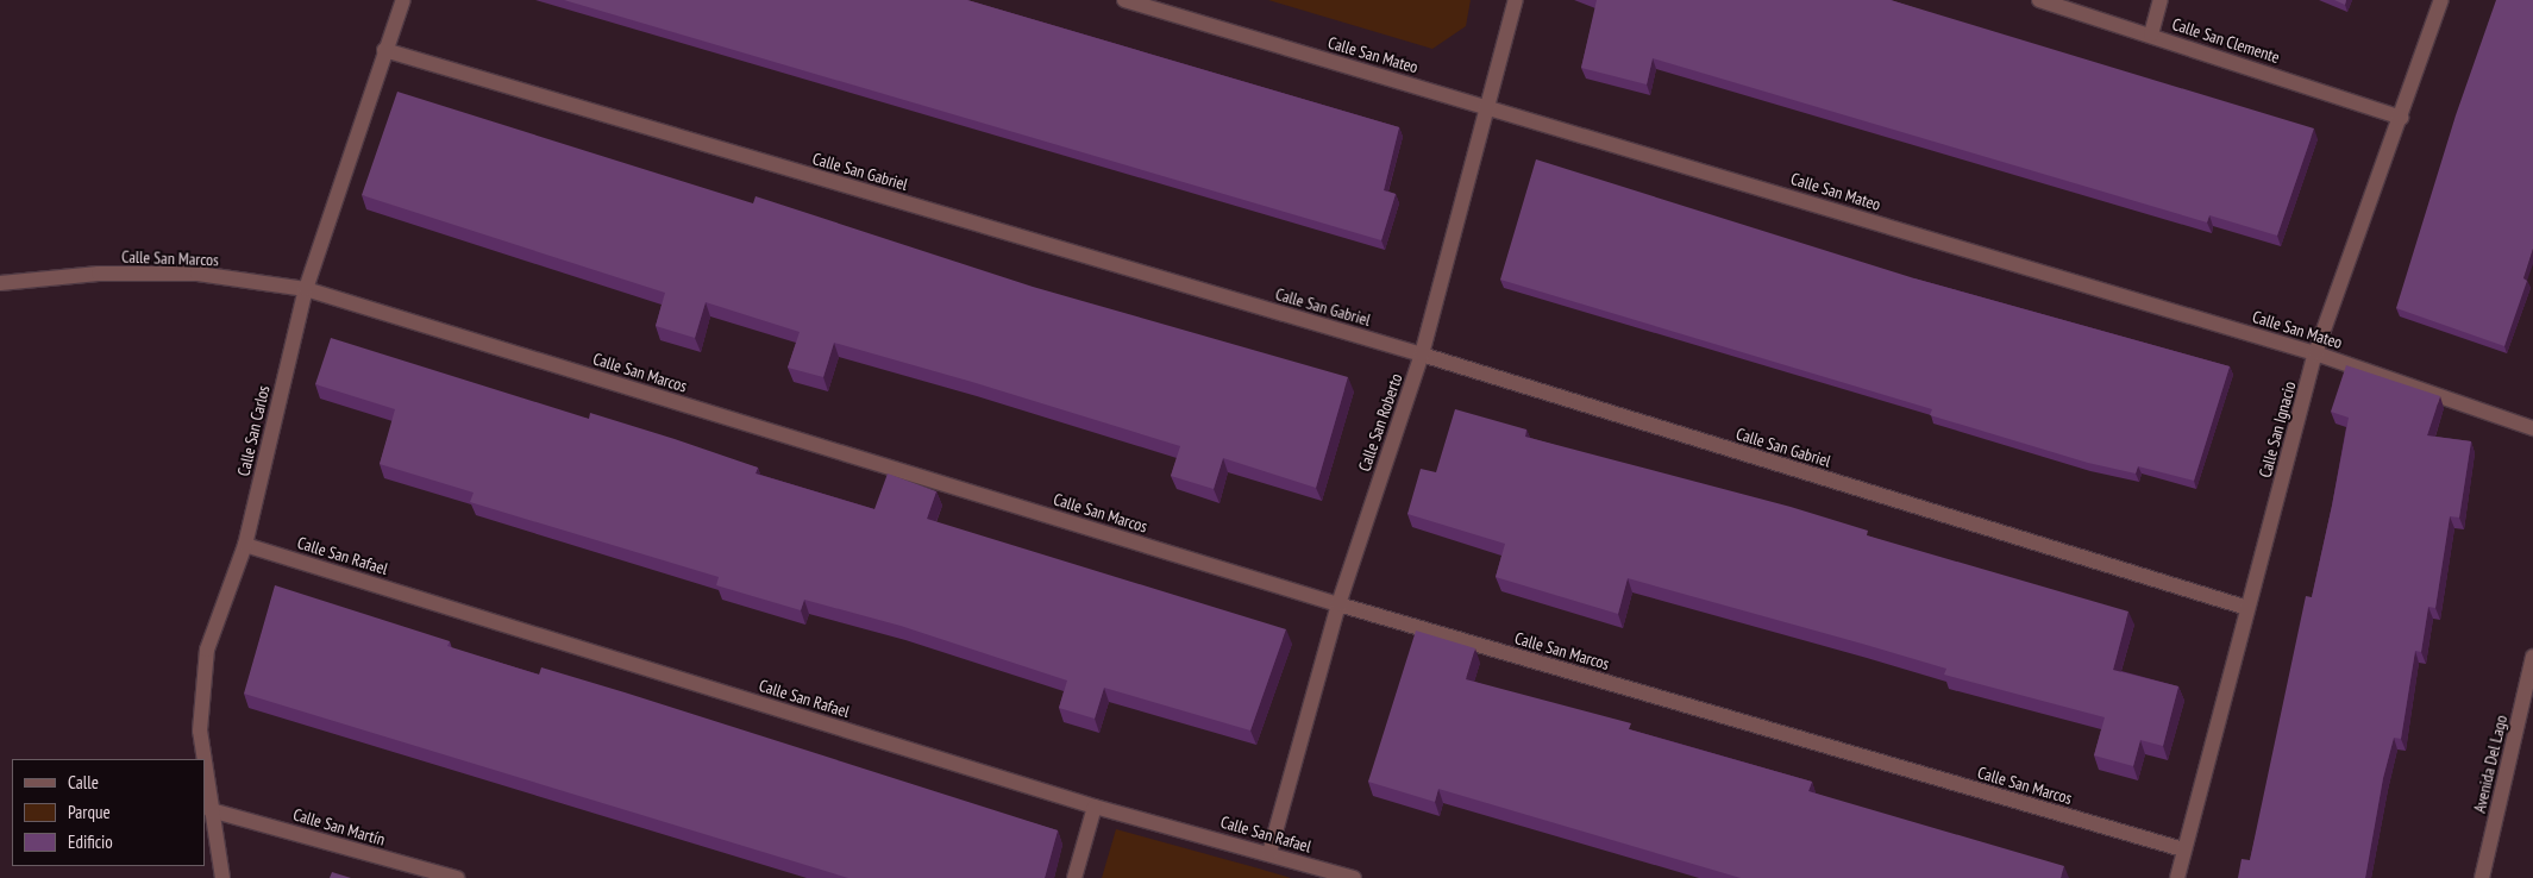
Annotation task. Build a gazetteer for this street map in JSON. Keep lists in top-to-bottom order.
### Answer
{
  "streets": {
    "street": [
      "Calle San Clemente",
      "Calle San Mateo",
      "Calle San Gabriel",
      "Calle San Marcos",
      "Calle San Roberto",
      "Calle San Ignacio",
      "Calle San Carlos",
      "Calle San Rafael",
      "Avenida Del Lago",
      "Calle San Martín"
    ]
  },
  "crossings": [
    ["Calle San Clemente", "Calle San Ignacio"],
    ["Calle San Mateo", "Calle San Roberto"],
    ["Calle San Mateo", "Calle San Ignacio"],
    ["Calle San Gabriel", "Calle San Roberto"],
    ["Calle San Gabriel", "Calle San Ignacio"],
    ["Calle San Gabriel", "Calle San Carlos"],
    ["Calle San Marcos", "Calle San Roberto"],
    ["Calle San Marcos", "Calle San Ignacio"],
    ["Calle San Marcos", "Calle San Carlos"],
    ["Calle San Roberto", "Calle San Rafael"],
    ["Calle San Carlos", "Calle San Rafael"],
    ["Calle San Carlos", "Calle San Martín"]
  ],
  "legend": ["Calle", "Parque", "Edificio"]
}
